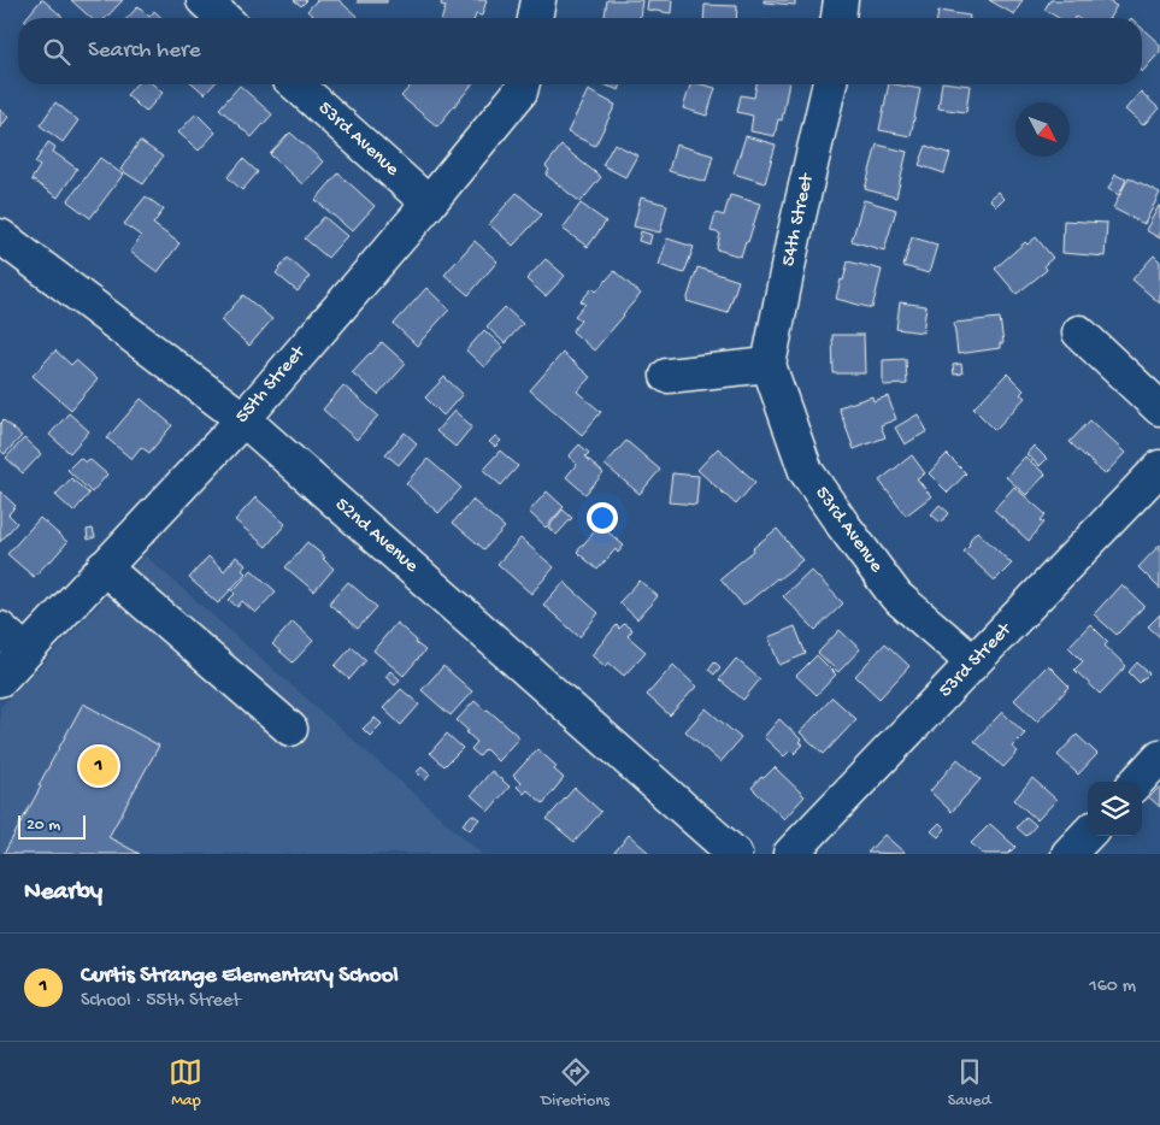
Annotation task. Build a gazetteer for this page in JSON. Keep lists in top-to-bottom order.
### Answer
{
  "streets": {
    "street": [
      "53rd Avenue",
      "54th Street",
      "55th Street",
      "52nd Avenue",
      "53rd Street"
    ]
  },
  "crossings": [
    ["53rd Avenue", "54th Street"],
    ["53rd Avenue", "55th Street"],
    ["53rd Avenue", "53rd Street"],
    ["55th Street", "52nd Avenue"]
  ],
  "scale_bar": "20 m",
  "north": "bottom right",
  "page": {
    "search": "Search here",
    "pins": "1",
    "scale": "20 m",
    "heading": "Nearby",
    "list": [
      {
        "mark": "1",
        "name": "Curtis Strange Elementary School",
        "note": "School · 55th Street",
        "value": "160 m"
      }
    ],
    "nav": ["Map", "Directions", "Saved"]
  }
}
